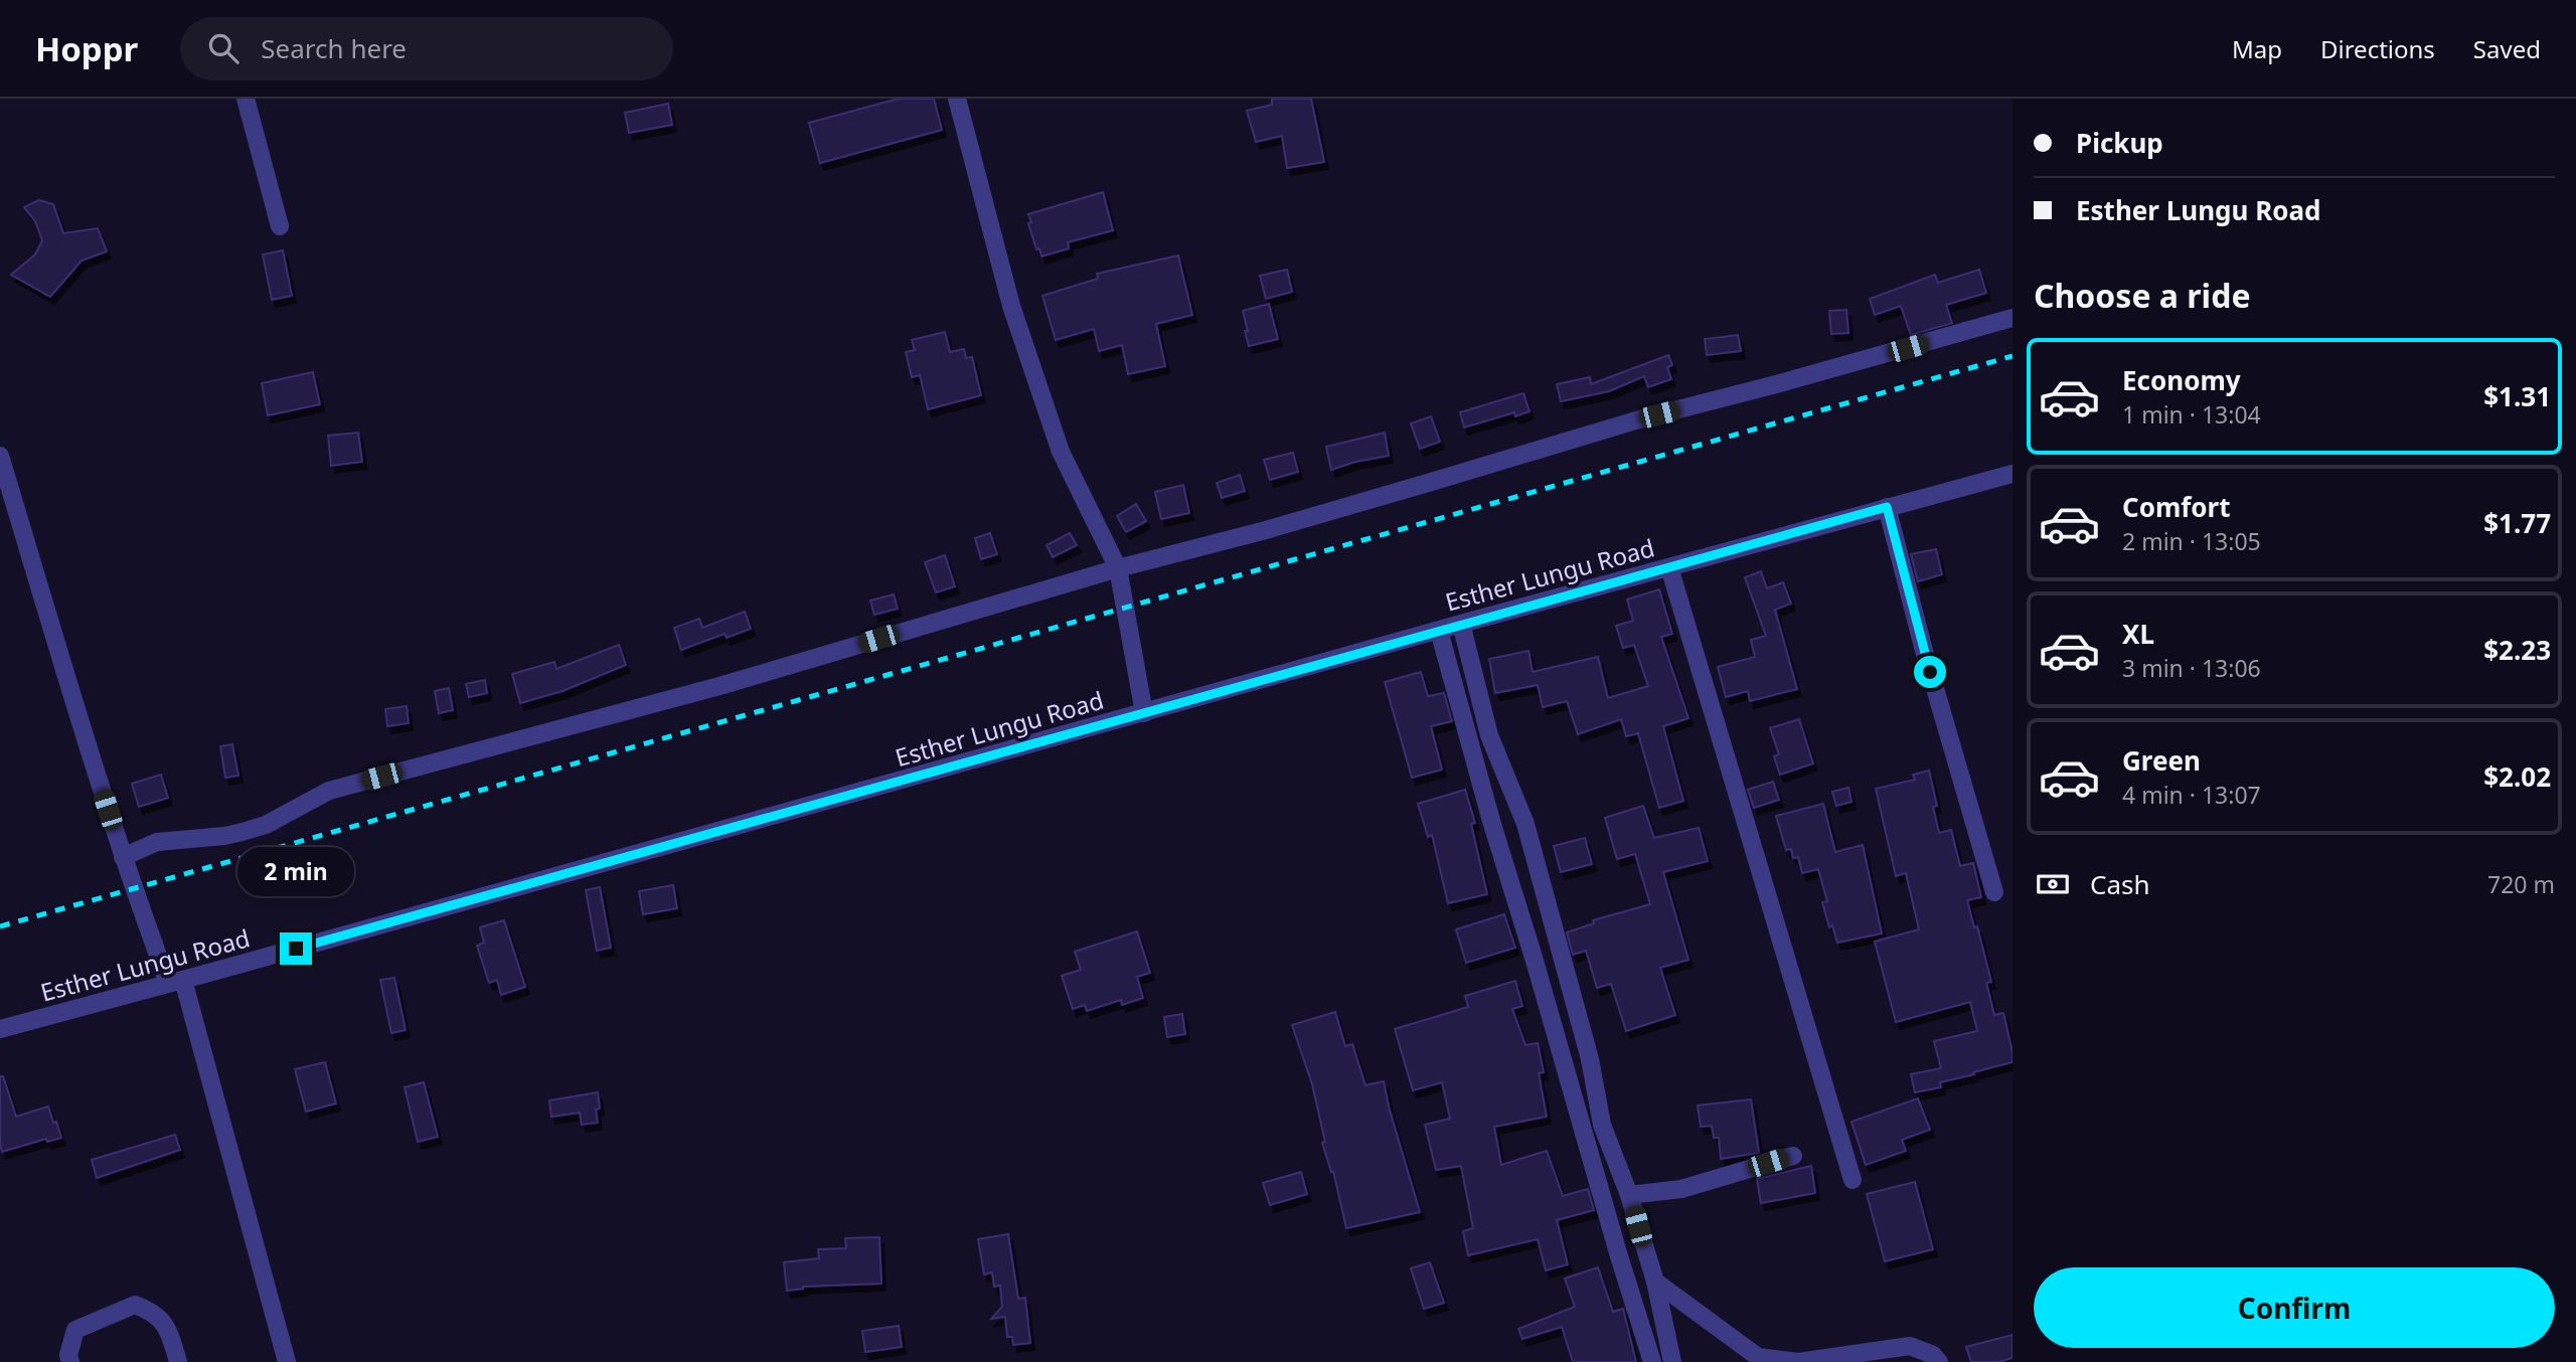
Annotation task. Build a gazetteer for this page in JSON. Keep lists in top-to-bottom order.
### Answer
{
  "streets": {
    "street": ["Esther Lungu Road"]
  },
  "page": {
    "header": "Hoppr",
    "search": "Search here",
    "nav": ["Map", "Directions", "Saved"],
    "banner": ["Pickup", "Esther Lungu Road"],
    "heading": "Choose a ride",
    "list": [
      {
        "name": "Economy",
        "note": "1 min · 13:04",
        "value": "$1.31"
      },
      {
        "name": "Comfort",
        "note": "2 min · 13:05",
        "value": "$1.77"
      },
      {
        "name": "XL",
        "note": "3 min · 13:06",
        "value": "$2.23"
      },
      {
        "name": "Green",
        "note": "4 min · 13:07",
        "value": "$2.02"
      }
    ],
    "pay": ["Cash", "720 m"],
    "bubble": "2 min",
    "buttons": "Confirm"
  }
}
